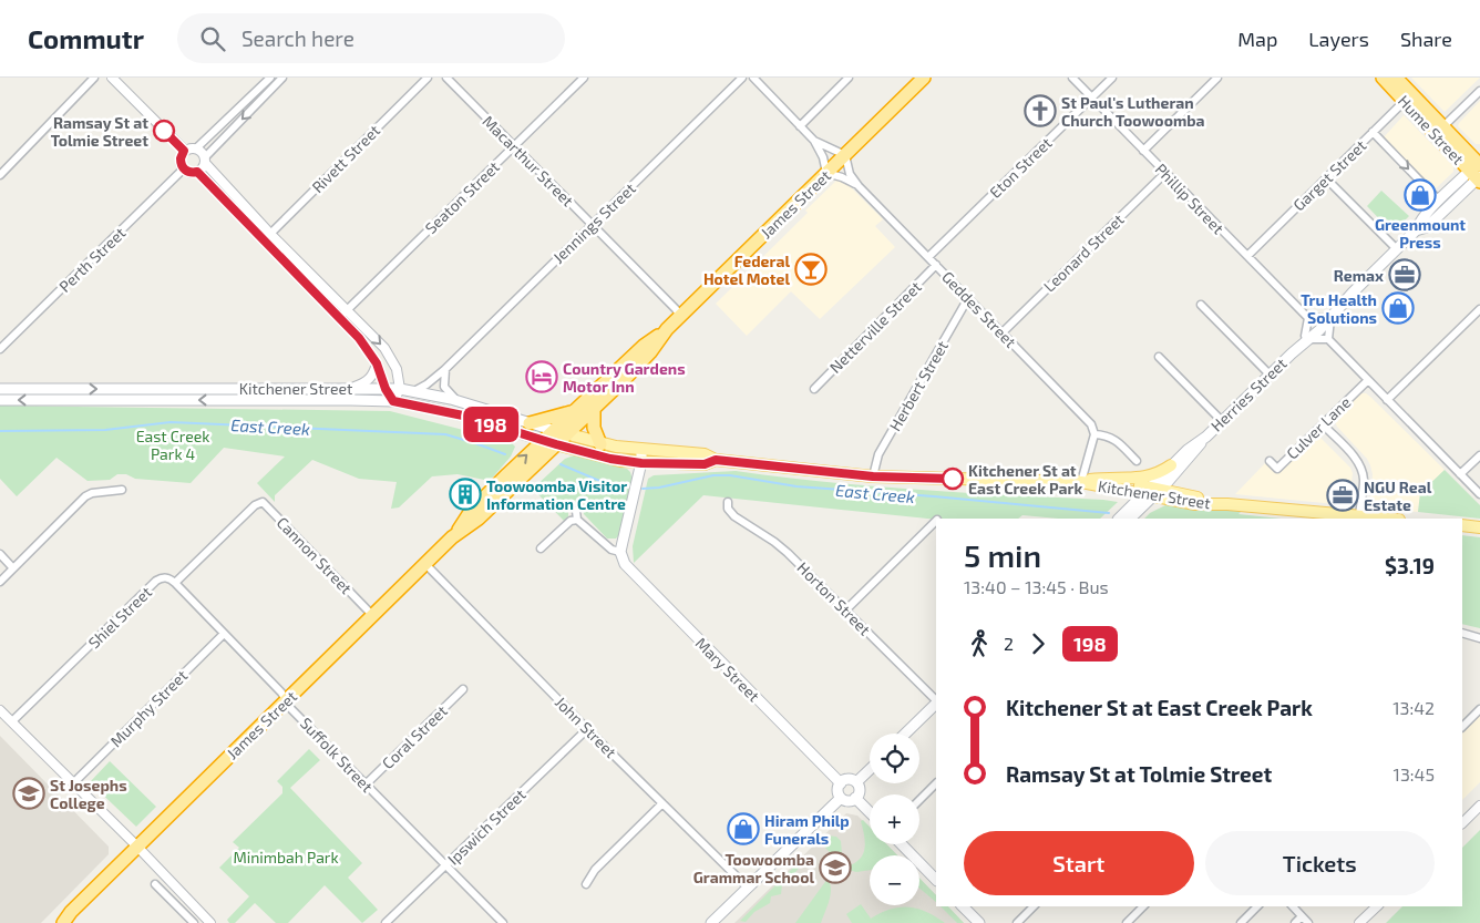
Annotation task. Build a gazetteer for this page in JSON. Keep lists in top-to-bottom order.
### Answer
{
  "streets": {
    "highway": ["Hume Street", "James Street"],
    "main road": ["Kitchener Street", "Herries Street", "Mary Street"],
    "street": [
      "Rivett Street",
      "Macarthur Street",
      "Eton Street",
      "Garget Street",
      "Seaton Street",
      "Phillip Street",
      "Jennings Street",
      "Leonard Street",
      "Perth Street",
      "Geddes Street",
      "Netterville Street",
      "Herbert Street",
      "Culver Lane",
      "Cannon Street",
      "Horton Street",
      "Shiel Street",
      "Murphy Street",
      "John Street",
      "Coral Street",
      "Suffolk Street",
      "Ipswich Street"
    ]
  },
  "crossings": [
    ["Hume Street", "Garget Street"],
    ["Hume Street", "Herries Street"],
    ["Macarthur Street", "Seaton Street"],
    ["Macarthur Street", "James Street"],
    ["Macarthur Street", "Jennings Street"],
    ["Eton Street", "Phillip Street"],
    ["Eton Street", "Geddes Street"],
    ["Garget Street", "Phillip Street"],
    ["Phillip Street", "Leonard Street"],
    ["James Street", "Geddes Street"],
    ["James Street", "Kitchener Street"],
    ["James Street", "Cannon Street"],
    ["James Street", "John Street"],
    ["James Street", "Suffolk Street"],
    ["Jennings Street", "Kitchener Street"],
    ["Leonard Street", "Geddes Street"],
    ["Geddes Street", "Netterville Street"],
    ["Geddes Street", "Herbert Street"],
    ["Herbert Street", "Kitchener Street"],
    ["Kitchener Street", "Herries Street"],
    ["Cannon Street", "Shiel Street"],
    ["Cannon Street", "Suffolk Street"],
    ["Shiel Street", "Suffolk Street"],
    ["Murphy Street", "Suffolk Street"],
    ["John Street", "Ipswich Street"],
    ["Coral Street", "Suffolk Street"],
    ["Suffolk Street", "Ipswich Street"]
  ],
  "water": ["East Creek"],
  "parks": ["East Creek Park 4", "Minimbah Park"],
  "places": {
    "church": ["St Paul's Lutheran Church Toowoomba"],
    "other": ["Ramsay St at Tolmie Street", "Kitchener St at East Creek Park"],
    "shop": ["Greenmount Press", "Tru Health Solutions", "Hiram Philp Funerals"],
    "bar": ["Federal Hotel Motel"],
    "office": ["Remax", "NGU Real Estate"],
    "hotel": ["Country Gardens Motor Inn"],
    "building": ["Toowoomba Visitor Information Centre"],
    "school or university": ["St Josephs College", "Toowoomba Grammar School"]
  },
  "lines": ["bus line 198"],
  "page": {
    "header": "Commutr",
    "search": "Search here",
    "nav": ["Map", "Layers", "Share"],
    "on_map": "198",
    "heading": ["5 min", "13:40 – 13:45 · Bus", "$3.19"],
    "legs": ["2", "198"],
    "list": [
      {
        "name": "Kitchener St at East Creek Park",
        "value": "13:42"
      },
      {
        "name": "Ramsay St at Tolmie Street",
        "value": "13:45"
      }
    ],
    "map_buttons": ["+", "−"],
    "buttons": ["Start", "Tickets"]
  }
}
